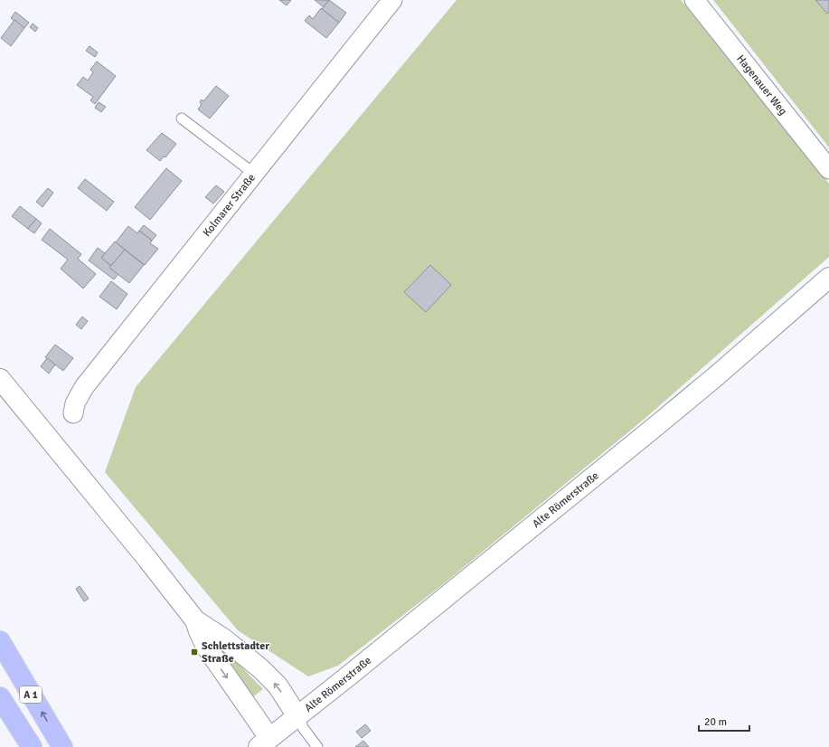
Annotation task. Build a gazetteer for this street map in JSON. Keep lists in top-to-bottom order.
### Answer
{
  "streets": {
    "highway": ["A 1"],
    "street": ["Hagenauer Weg", "Kolmarer Straße", "Alte Römerstraße"]
  },
  "places": {
    "transit": ["Schlettstadter Straße"]
  },
  "scale_bar": "20 m"
}
